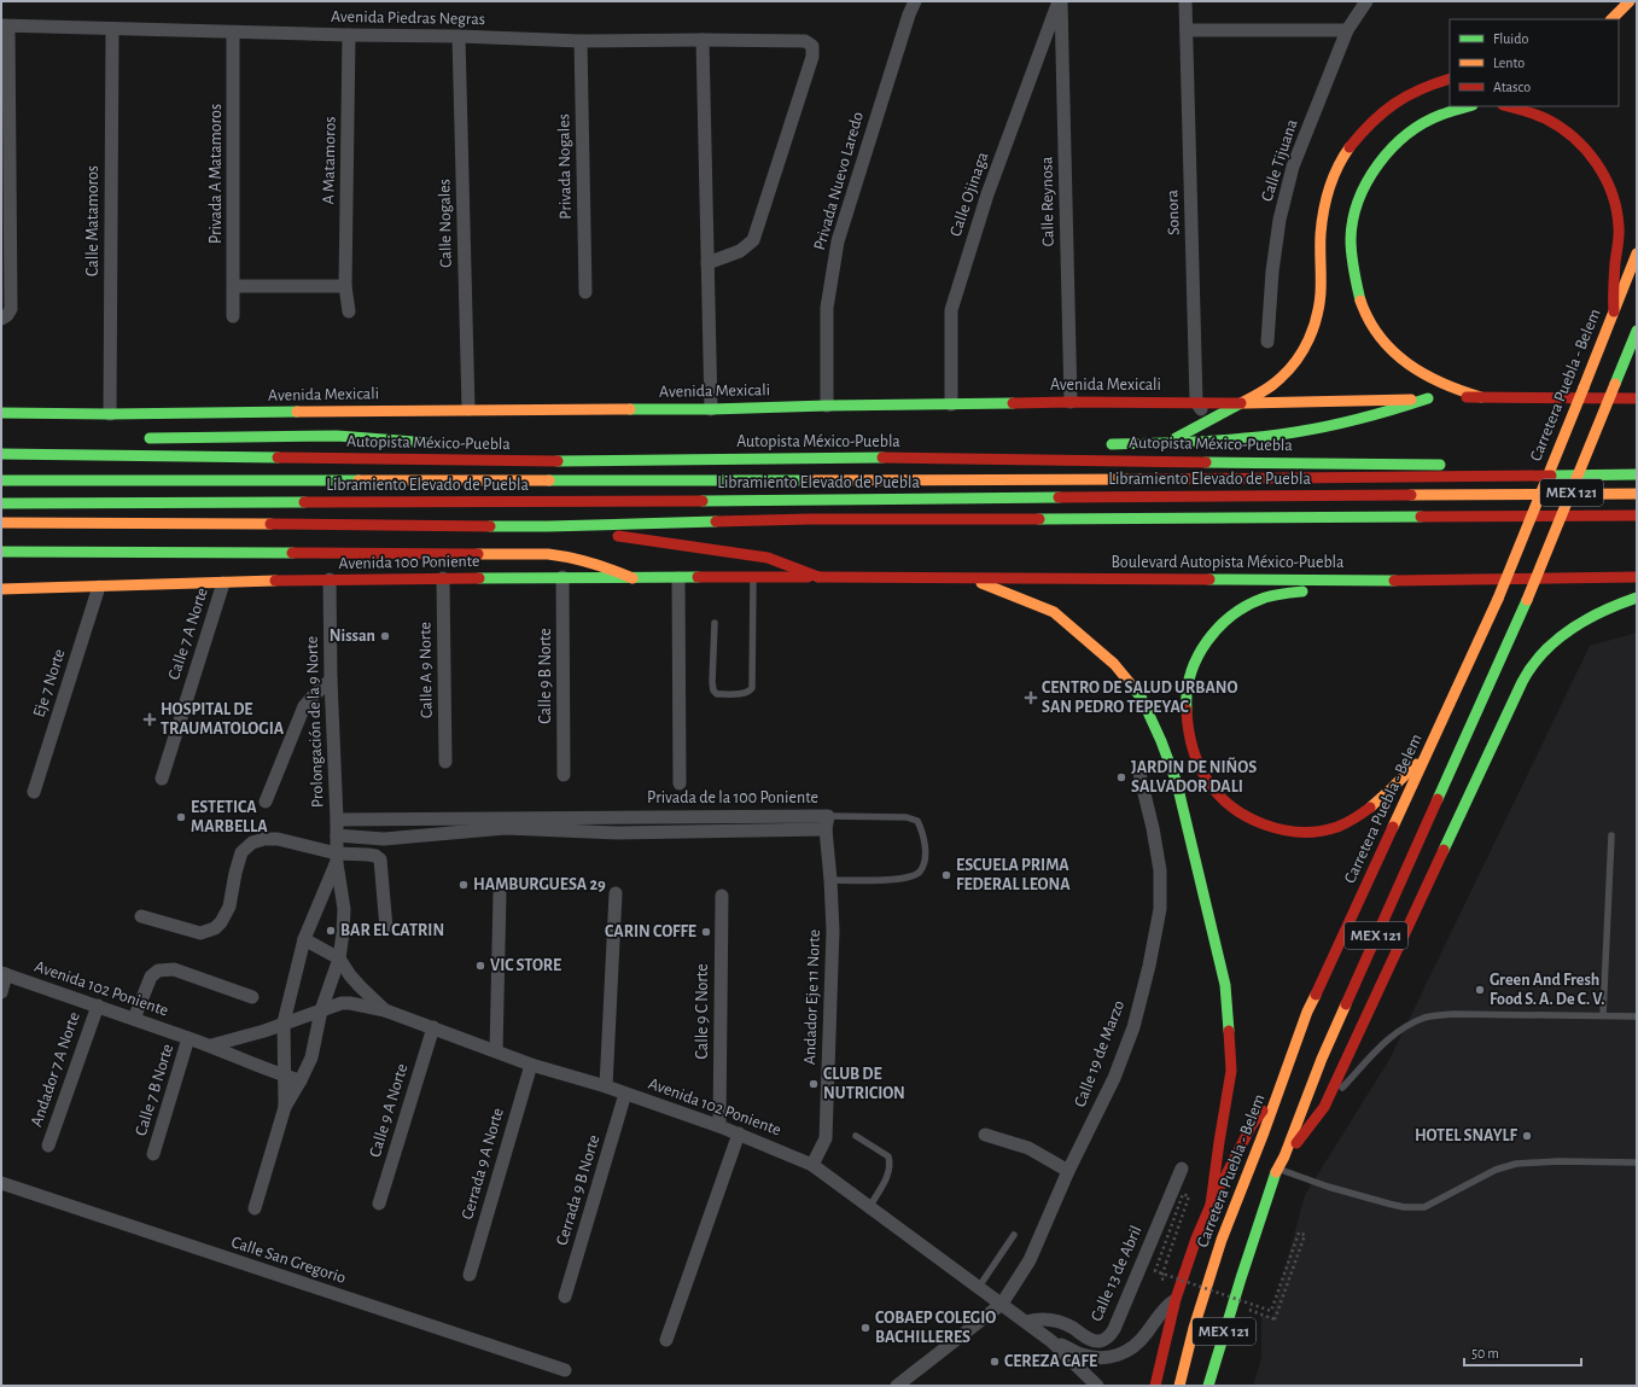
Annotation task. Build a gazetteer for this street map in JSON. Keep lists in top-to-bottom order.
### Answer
{
  "streets": {
    "main road": [
      "Avenida Mexicali",
      "Carretera Puebla - Belem",
      "Autopista México-Puebla",
      "Libramiento Elevado de Puebla",
      "MEX 121",
      "Avenida 100 Poniente",
      "Boulevard Autopista México-Puebla"
    ],
    "street": [
      "Avenida Piedras Negras",
      "A Matamoros",
      "Calle Tijuana",
      "Privada Nogales",
      "Privada A Matamoros",
      "Privada Nuevo Laredo",
      "Calle Ojinaga",
      "Calle Reynosa",
      "Sonora",
      "Calle Matamoros",
      "Calle Nogales",
      "Calle 7 A Norte",
      "Calle A 9 Norte",
      "Calle 9 B Norte",
      "Eje 7 Norte",
      "Prolongación de la 9 Norte",
      "Privada de la 100 Poniente",
      "Avenida 102 Poniente",
      "Andador Eje 11 Norte",
      "Calle 9 C Norte",
      "Calle 19 de Marzo",
      "Andador 7 A Norte",
      "Calle 7 B Norte",
      "Calle 9 A Norte",
      "Cerrada 9 A Norte",
      "Cerrada 9 B Norte",
      "Calle San Gregorio",
      "Calle 13 de Abril"
    ]
  },
  "crossings": [
    ["Avenida Piedras Negras", "A Matamoros"],
    ["Avenida Piedras Negras", "Privada Nogales"],
    ["Avenida Piedras Negras", "Privada A Matamoros"],
    ["Avenida Piedras Negras", "Calle Matamoros"],
    ["Avenida Piedras Negras", "Calle Nogales"],
    ["Privada Nuevo Laredo", "Avenida Mexicali"],
    ["Calle Ojinaga", "Calle Reynosa"],
    ["Calle Ojinaga", "Avenida Mexicali"],
    ["Calle Reynosa", "Avenida Mexicali"],
    ["Sonora", "Avenida Mexicali"],
    ["Calle Matamoros", "Avenida Mexicali"],
    ["Calle Nogales", "Avenida Mexicali"],
    ["Avenida 100 Poniente", "Boulevard Autopista México-Puebla"],
    ["Avenida 100 Poniente", "Calle 7 A Norte"],
    ["Avenida 100 Poniente", "Calle A 9 Norte"],
    ["Avenida 100 Poniente", "Calle 9 B Norte"],
    ["Avenida 100 Poniente", "Eje 7 Norte"],
    ["Avenida 100 Poniente", "Prolongación de la 9 Norte"],
    ["Prolongación de la 9 Norte", "Privada de la 100 Poniente"],
    ["Prolongación de la 9 Norte", "Avenida 102 Poniente"],
    ["Privada de la 100 Poniente", "Andador Eje 11 Norte"],
    ["Avenida 102 Poniente", "Andador Eje 11 Norte"],
    ["Avenida 102 Poniente", "Calle 9 C Norte"],
    ["Avenida 102 Poniente", "Calle 19 de Marzo"],
    ["Avenida 102 Poniente", "Andador 7 A Norte"],
    ["Avenida 102 Poniente", "Calle 7 B Norte"],
    ["Avenida 102 Poniente", "Calle 9 A Norte"],
    ["Avenida 102 Poniente", "Cerrada 9 A Norte"],
    ["Avenida 102 Poniente", "Cerrada 9 B Norte"],
    ["Avenida 102 Poniente", "Calle 13 de Abril"]
  ],
  "places": {
    "other": [
      "Nissan",
      "JARDIN DE NIÑOS SALVADOR DALI",
      "ESTETICA MARBELLA",
      "ESCUELA PRIMA FEDERAL LEONA",
      "HAMBURGUESA 29",
      "BAR EL CATRIN",
      "CARIN COFFE",
      "VIC STORE",
      "Green And Fresh Food S. A. De C. V.",
      "CLUB DE NUTRICION",
      "HOTEL SNAYLF",
      "COBAEP COLEGIO BACHILLERES",
      "CEREZA CAFE"
    ],
    "health": ["CENTRO DE SALUD URBANO SAN PEDRO TEPEYAC", "HOSPITAL DE TRAUMATOLOGIA"]
  },
  "legend": ["Fluido", "Lento", "Atasco"],
  "scale_bar": "50 m"
}
